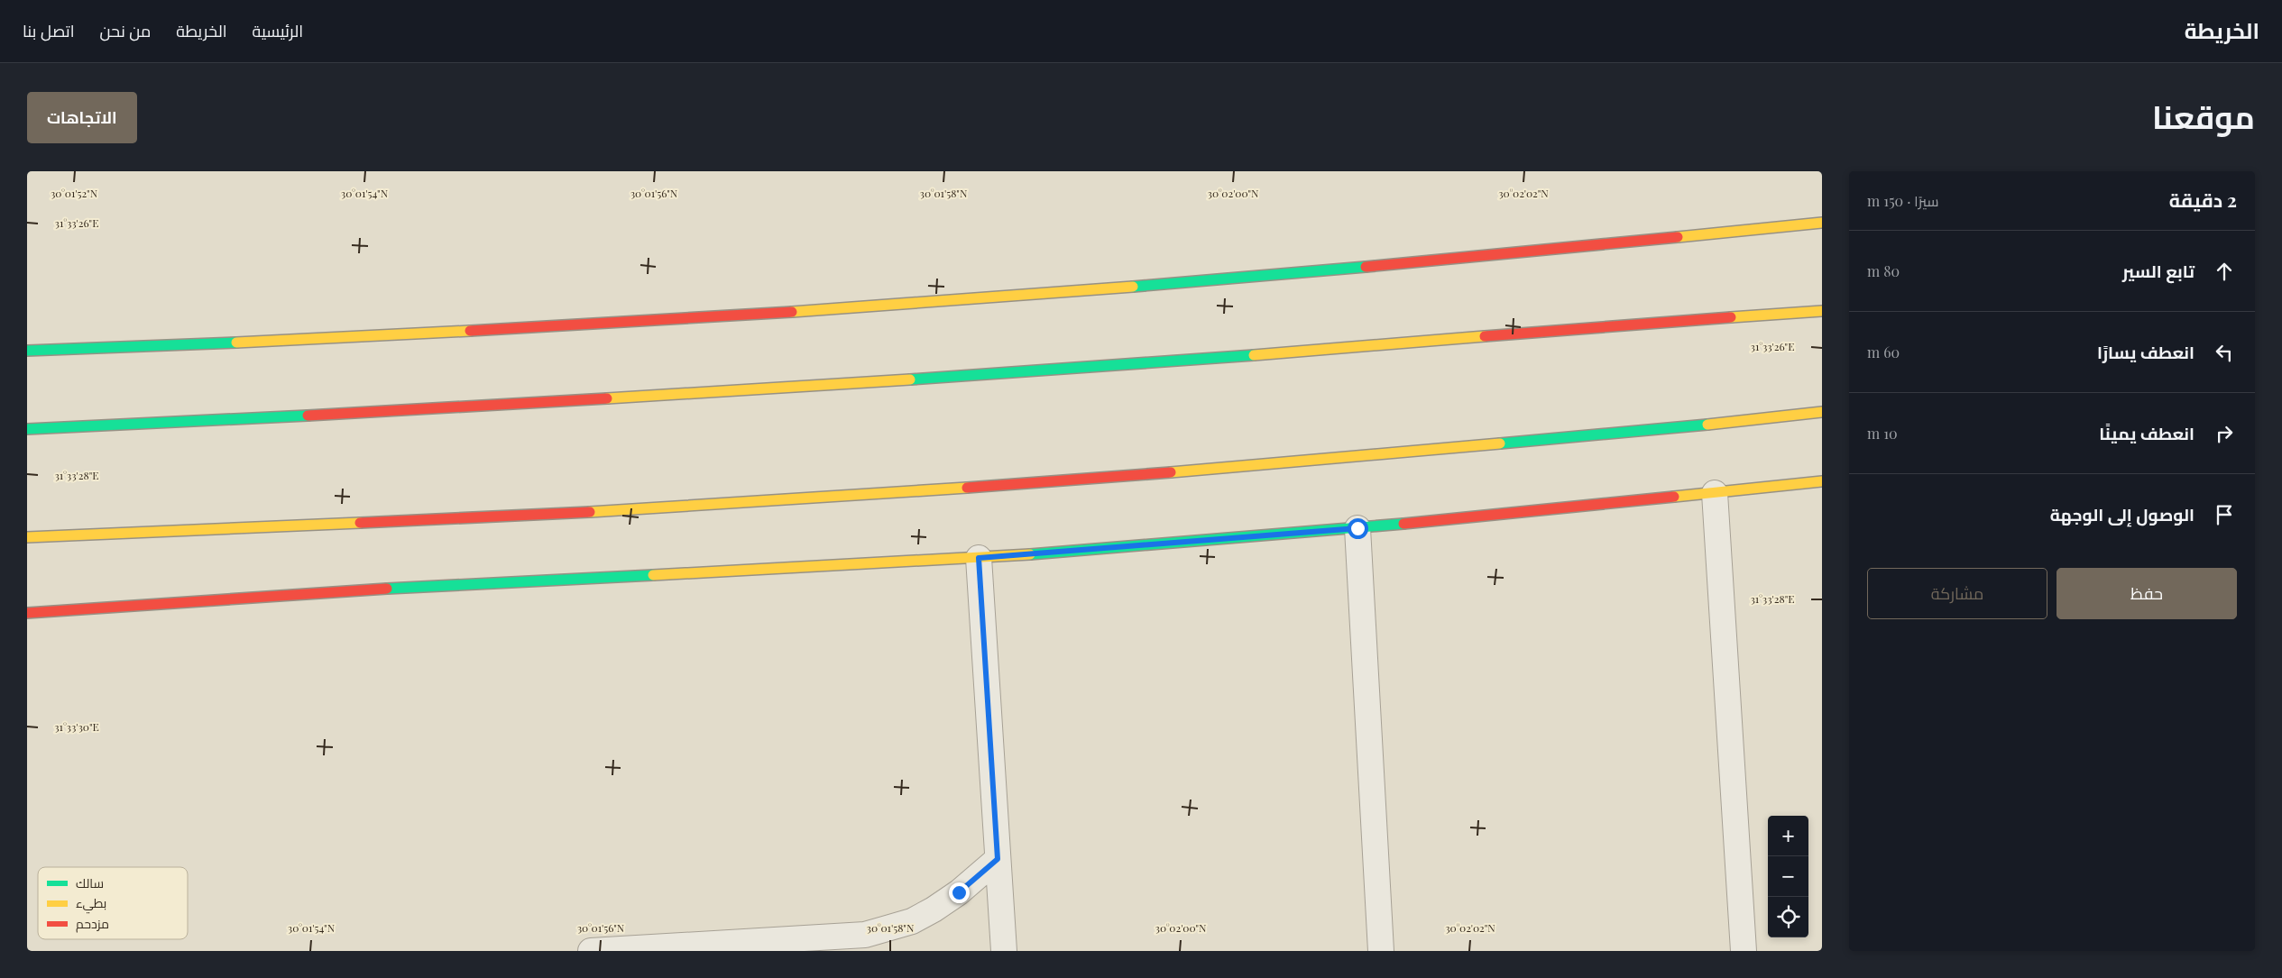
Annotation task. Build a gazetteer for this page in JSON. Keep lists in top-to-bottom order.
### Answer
{
  "legend": ["سالك", "بطيء", "مزدحم"],
  "page": {
    "header": "الخريطة",
    "nav": [
      "الرئيسية",
      "الخريطة",
      "من نحن",
      "اتصل بنا"
    ],
    "title": "موقعنا",
    "buttons": [
      "الاتجاهات",
      ["حفظ", "مشاركة"]
    ],
    "heading": ["2 دقيقة", "سيرًا · 150 m"],
    "list": [
      ["تابع السير", "80 m"],
      ["انعطف يسارًا", "60 m"],
      ["انعطف يمينًا", "10 m"],
      "الوصول إلى الوجهة"
    ],
    "map_buttons": ["+", "−"]
  },
  "coordinates": [
    "30°01'52\"N",
    "30°01'54\"N",
    "30°01'56\"N",
    "30°01'58\"N",
    "30°02'00\"N",
    "30°02'02\"N",
    "31°33'26\"E",
    "31°33'28\"E",
    "31°33'30\"E"
  ]
}
